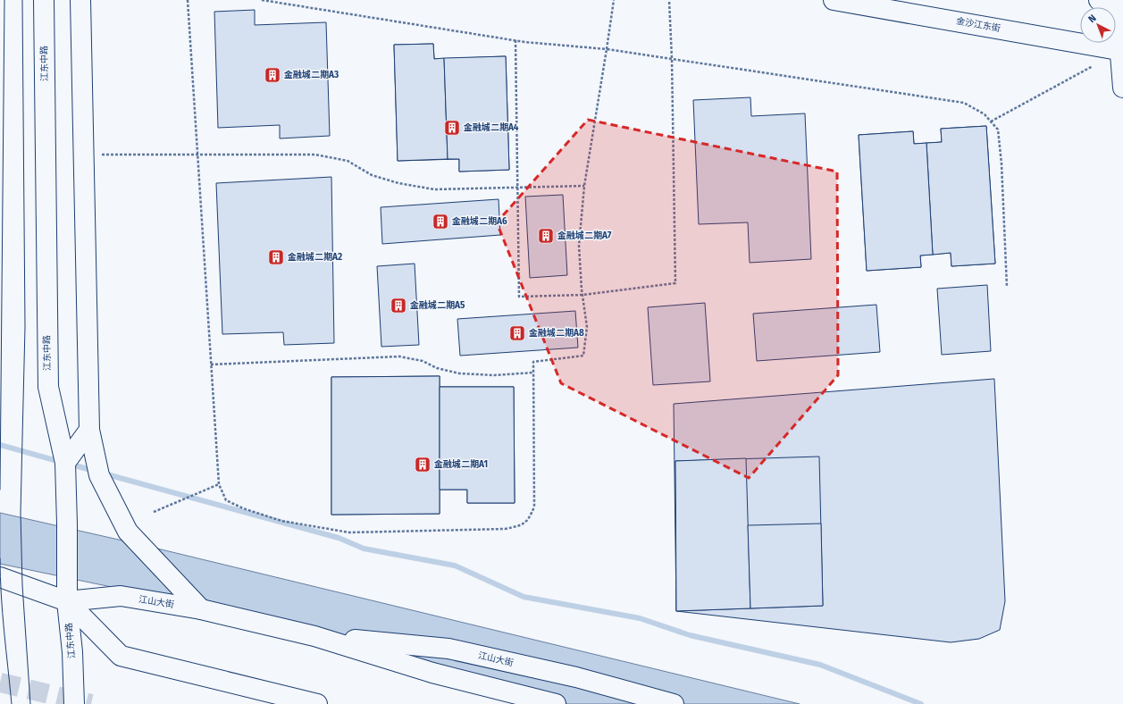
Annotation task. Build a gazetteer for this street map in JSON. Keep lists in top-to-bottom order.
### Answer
{
  "streets": {
    "main road": ["金沙江东街", "江东中路", "江山大街"]
  },
  "crossings": [
    ["江东中路", "江山大街"]
  ],
  "places": {
    "building": [
      "金融城二期A3",
      "金融城二期A4",
      "金融城二期A6",
      "金融城二期A7",
      "金融城二期A2",
      "金融城二期A5",
      "金融城二期A8",
      "金融城二期A1"
    ]
  },
  "north": "top left"
}
